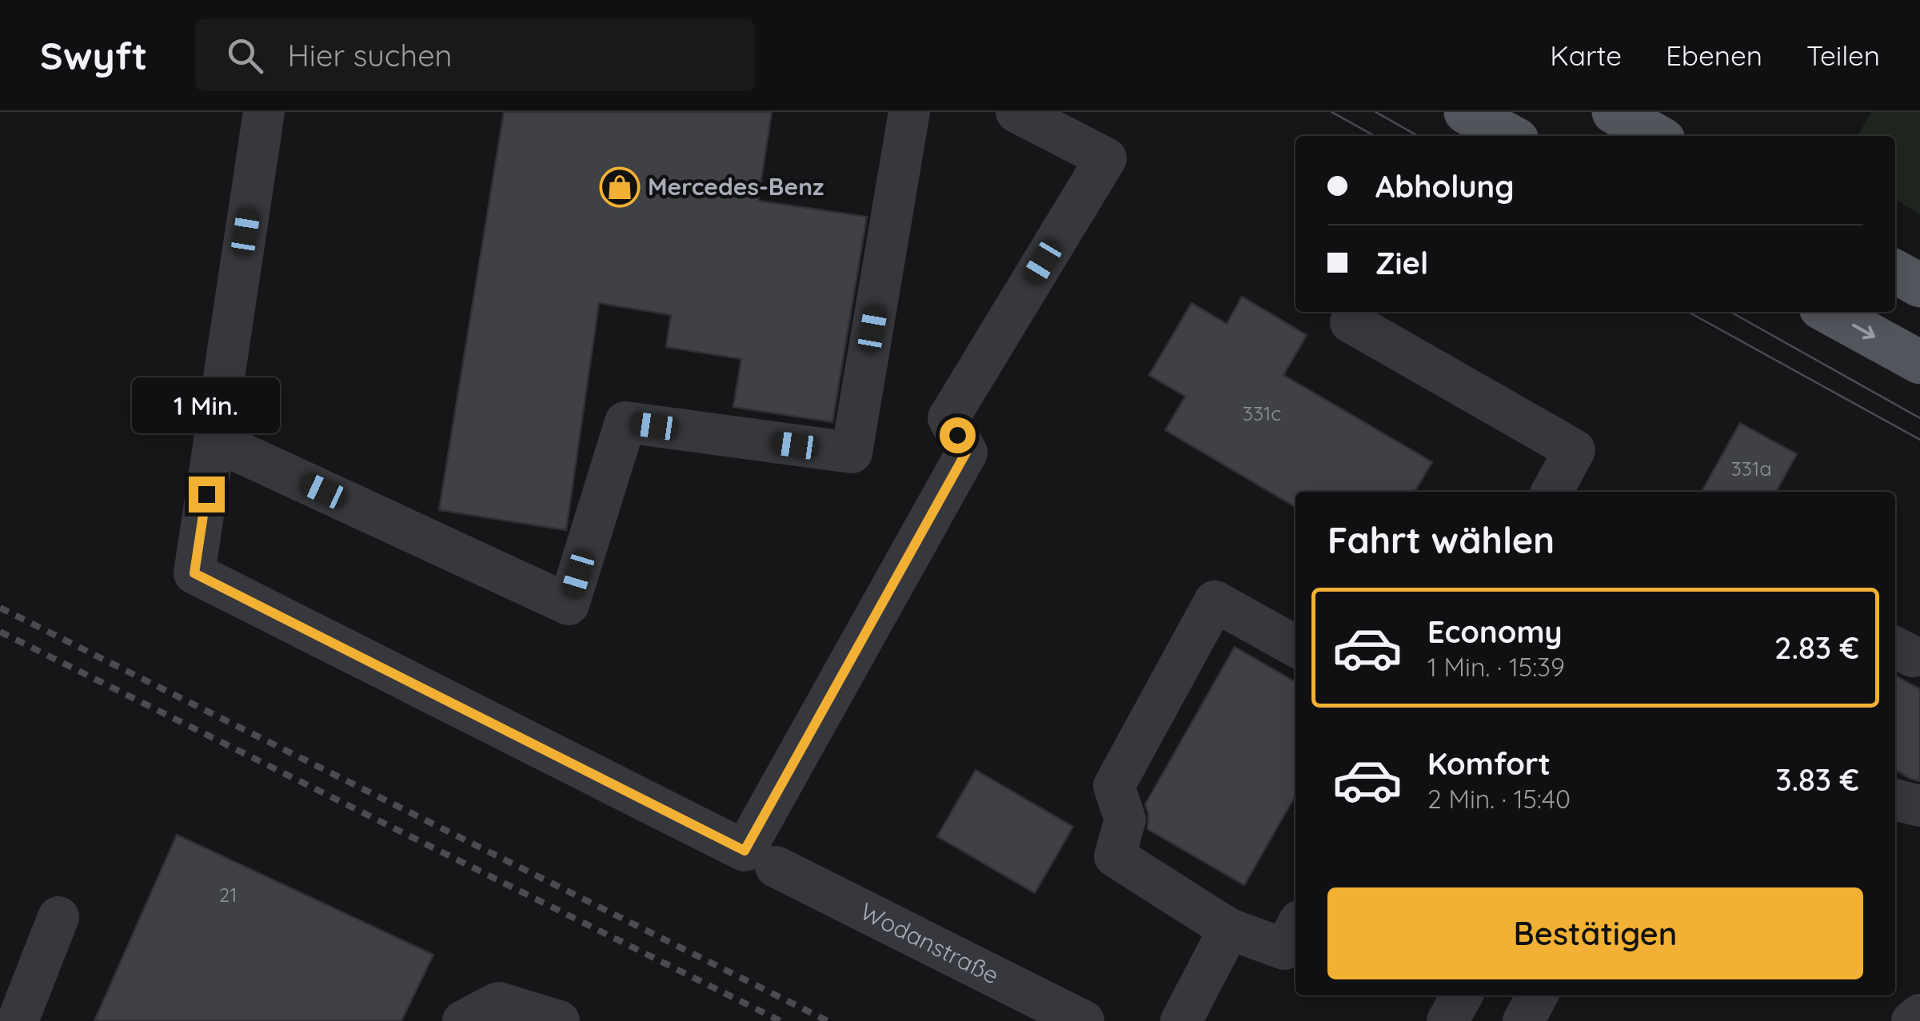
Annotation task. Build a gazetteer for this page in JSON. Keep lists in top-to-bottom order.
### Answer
{
  "streets": {
    "street": ["Wodanstraße"]
  },
  "places": {
    "shop": ["Mercedes-Benz"]
  },
  "house_numbers": ["331c", "331a", "21"],
  "page": {
    "header": "Swyft",
    "search": "Hier suchen",
    "nav": ["Karte", "Ebenen", "Teilen"],
    "banner": ["Abholung", "Ziel"],
    "bubble": "1 Min.",
    "heading": "Fahrt wählen",
    "list": [
      {
        "name": "Economy",
        "note": "1 Min. · 15:39",
        "value": "2.83 €"
      },
      {
        "name": "Komfort",
        "note": "2 Min. · 15:40",
        "value": "3.83 €"
      }
    ],
    "buttons": "Bestätigen"
  }
}
